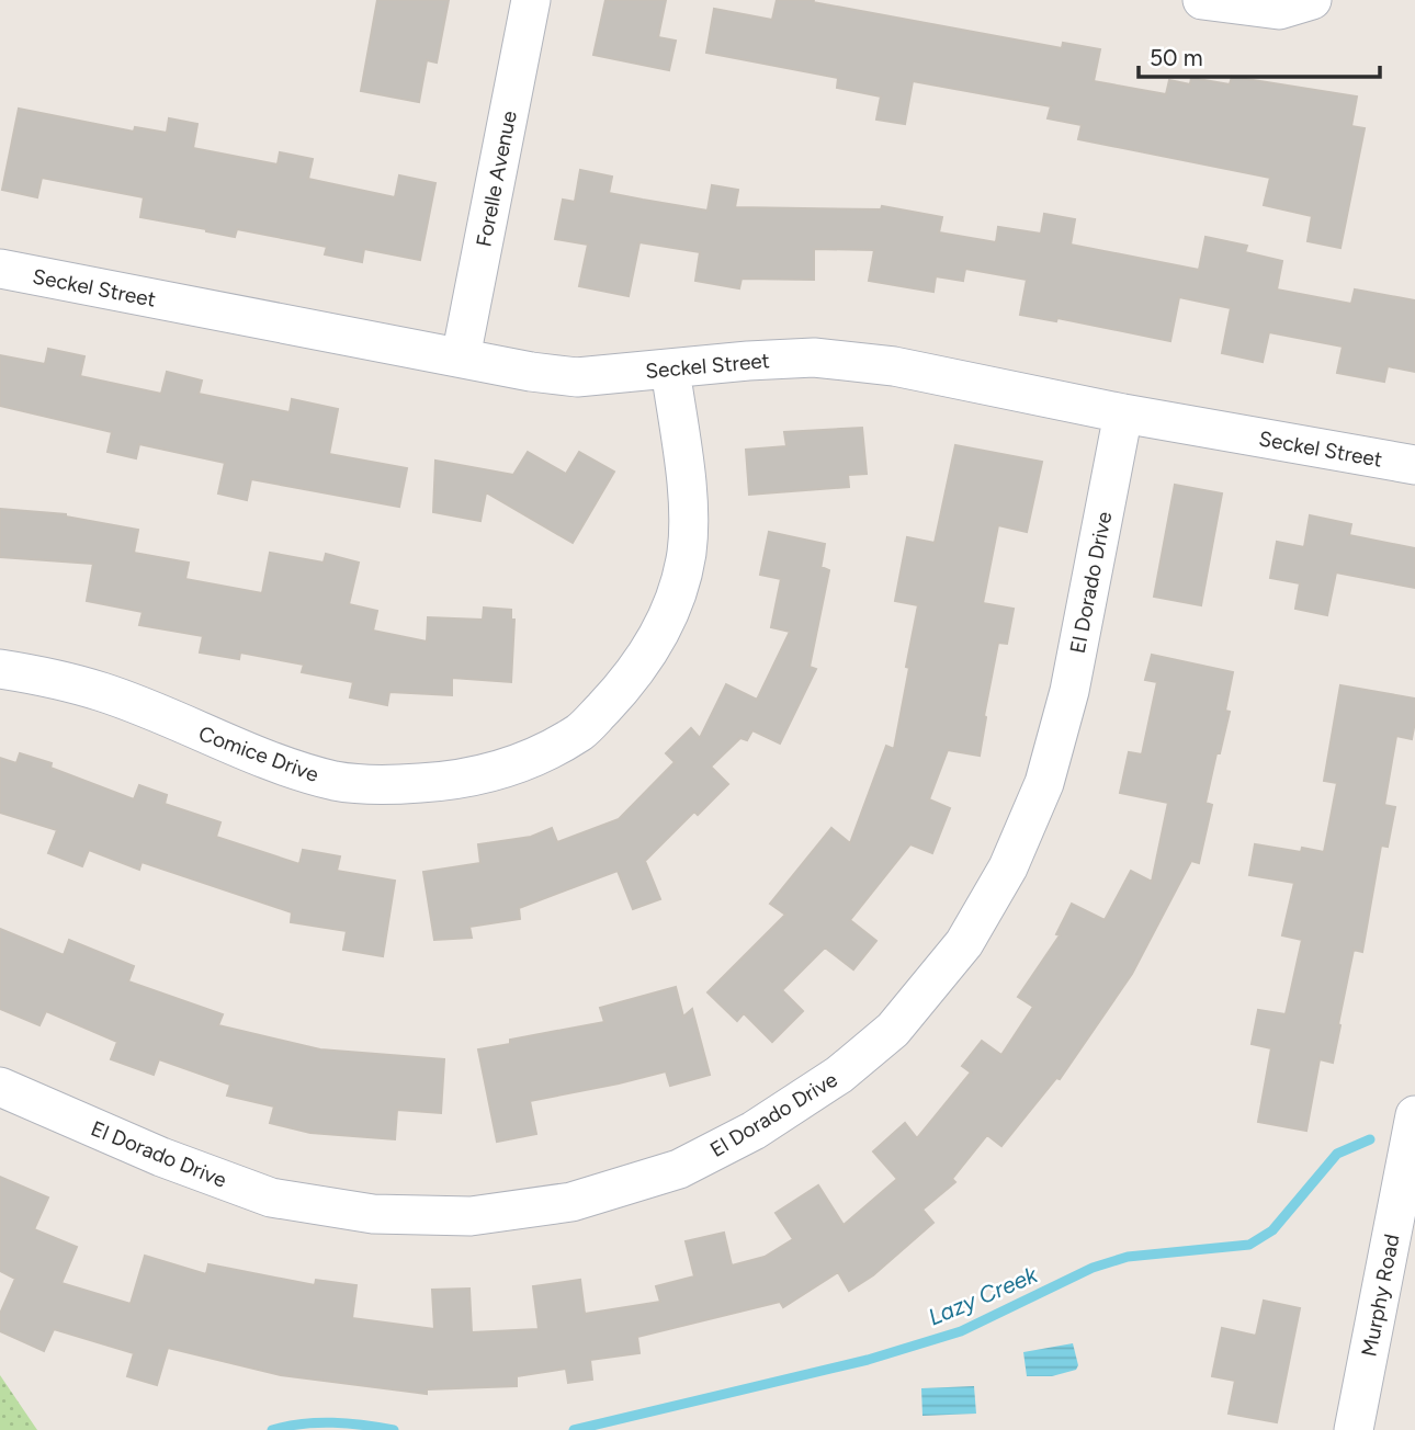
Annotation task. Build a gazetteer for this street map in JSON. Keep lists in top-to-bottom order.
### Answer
{
  "streets": {
    "street": [
      "Forelle Avenue",
      "Seckel Street",
      "El Dorado Drive",
      "Comice Drive",
      "Murphy Road"
    ]
  },
  "crossings": [
    ["Forelle Avenue", "Seckel Street"],
    ["Seckel Street", "El Dorado Drive"],
    ["Seckel Street", "Comice Drive"]
  ],
  "water": ["Lazy Creek"],
  "scale_bar": "50 m"
}
